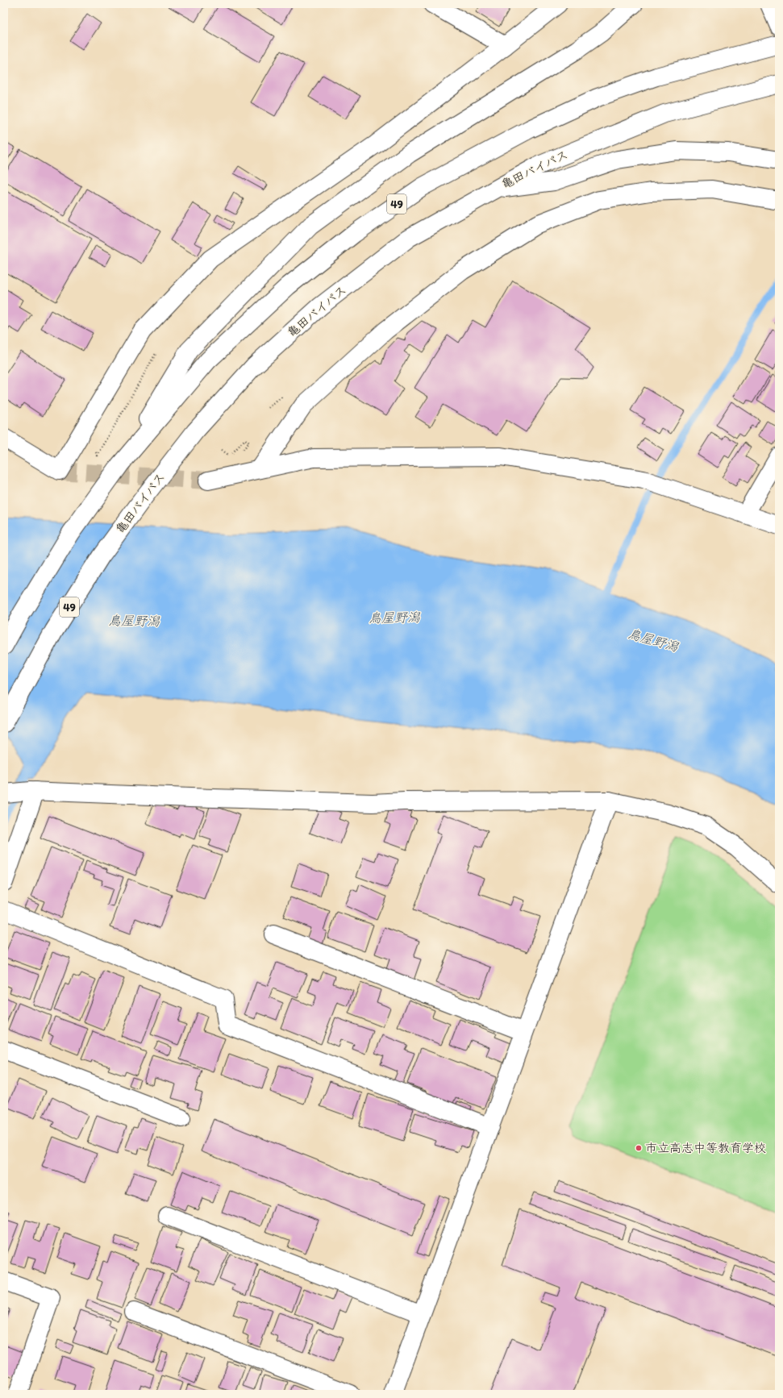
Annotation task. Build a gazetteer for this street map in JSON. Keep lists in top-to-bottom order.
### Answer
{
  "streets": {
    "main road": ["亀田バイパス", "49"]
  },
  "water": ["鳥屋野潟"],
  "places": ["市立高志中等教育学校"]
}
